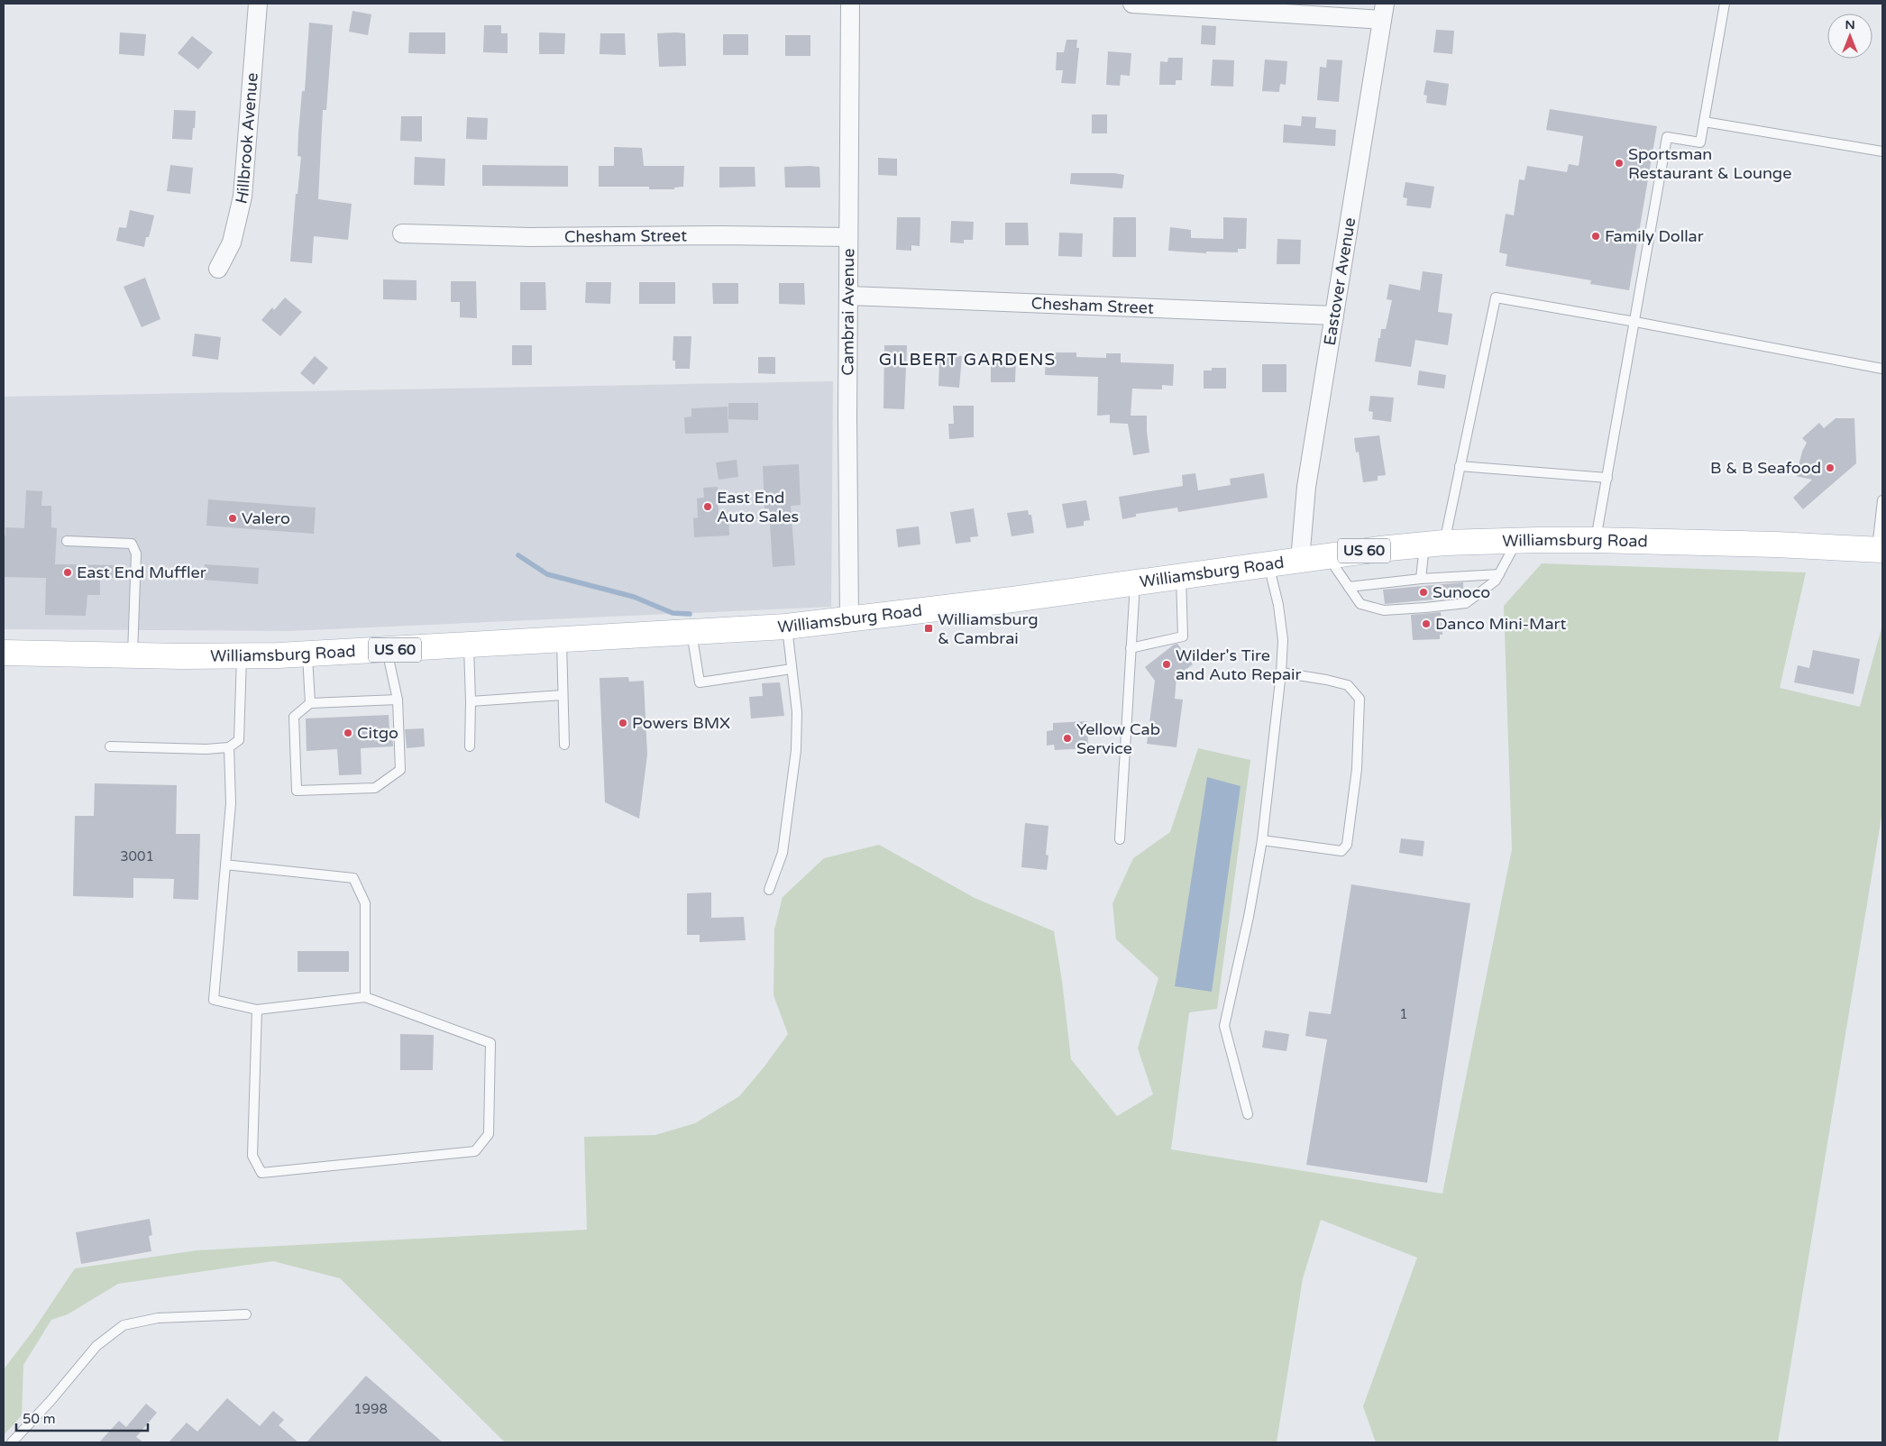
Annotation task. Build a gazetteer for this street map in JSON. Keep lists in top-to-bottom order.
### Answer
{
  "streets": {
    "main road": ["Williamsburg Road", "US 60"],
    "street": [
      "Hillbrook Avenue",
      "Chesham Street",
      "Eastover Avenue",
      "Cambrai Avenue"
    ]
  },
  "crossings": [
    ["Chesham Street", "Eastover Avenue"],
    ["Chesham Street", "Cambrai Avenue"],
    ["Eastover Avenue", "Williamsburg Road"],
    ["Cambrai Avenue", "Williamsburg Road"]
  ],
  "districts": ["GILBERT GARDENS"],
  "places": {
    "other": [
      "Sportsman Restaurant & Lounge",
      "Family Dollar",
      "B & B Seafood",
      "East End Auto Sales",
      "Valero",
      "East End Muffler",
      "Sunoco",
      "Danco Mini-Mart",
      "Wilder's Tire and Auto Repair",
      "Powers BMX",
      "Citgo",
      "Yellow Cab Service"
    ],
    "transit": ["Williamsburg & Cambrai"]
  },
  "house_numbers": ["3001", "1", "1998"],
  "scale_bar": "50 m",
  "north": "top"
}
